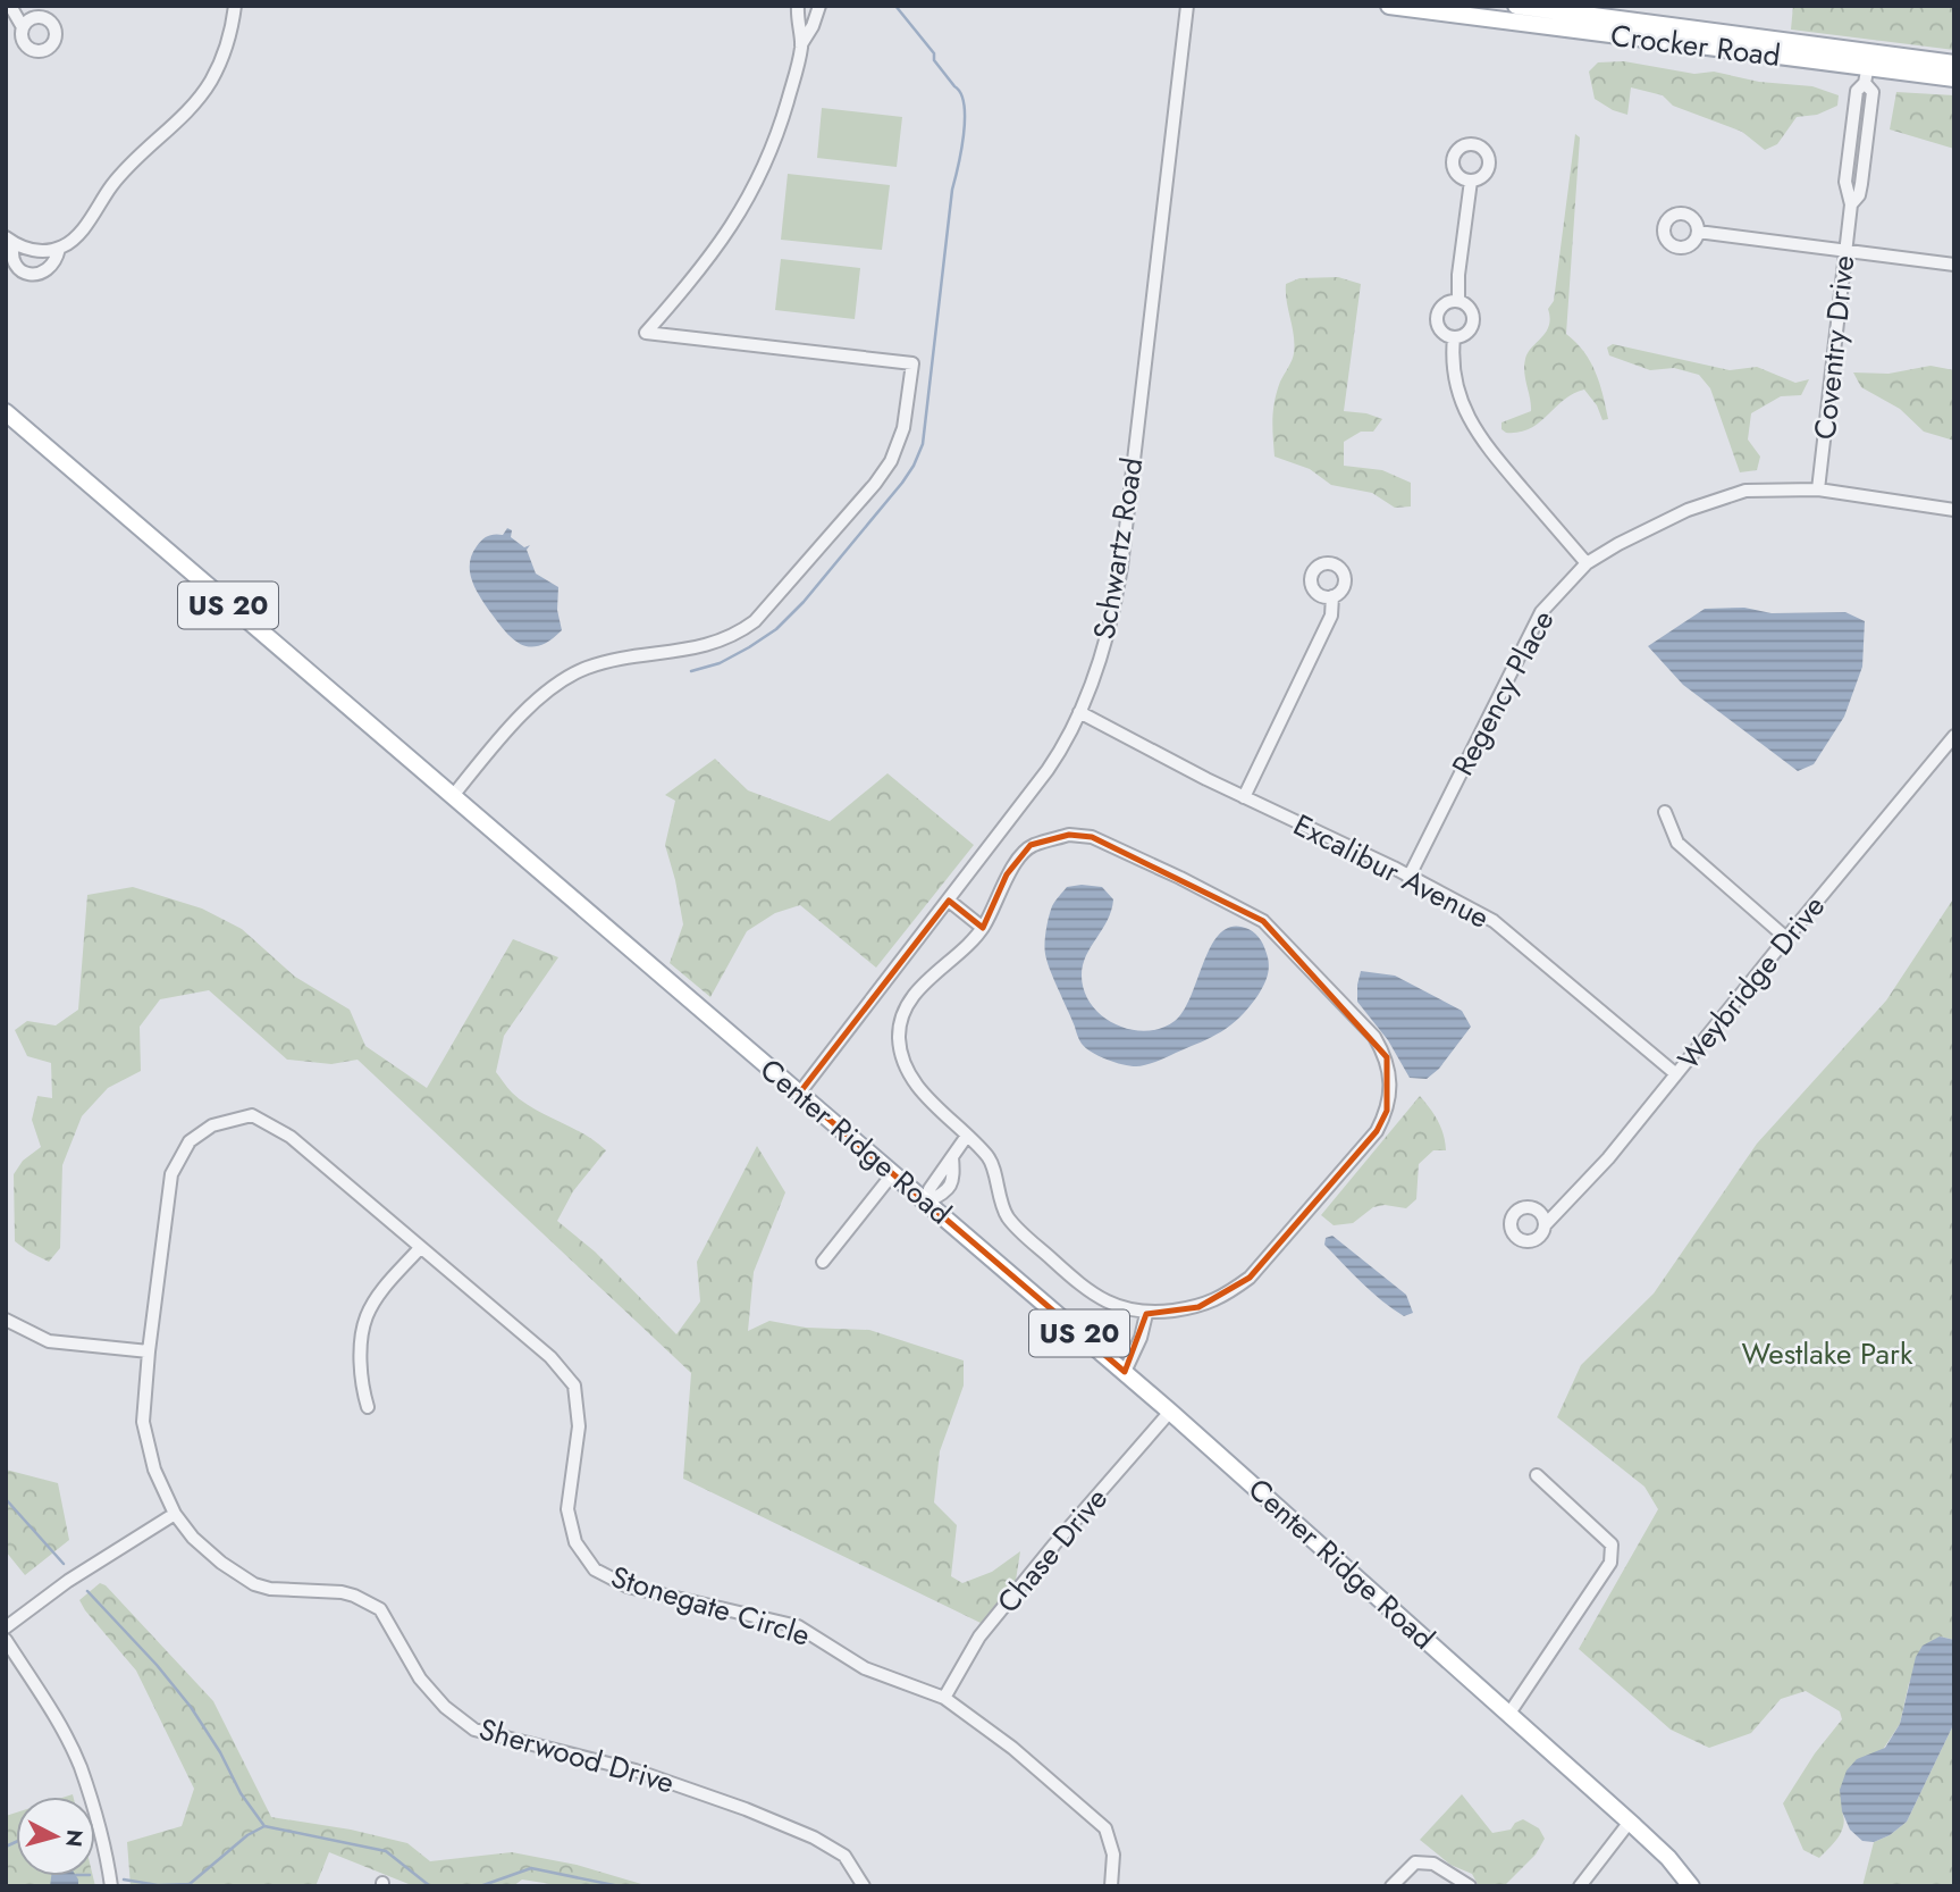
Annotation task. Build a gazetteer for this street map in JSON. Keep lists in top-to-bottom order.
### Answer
{
  "streets": {
    "main road": ["Crocker Road", "US 20", "Center Ridge Road"],
    "street": [
      "Coventry Drive",
      "Schwartz Road",
      "Regency Place",
      "Excalibur Avenue",
      "Weybridge Drive",
      "Chase Drive",
      "Stonegate Circle",
      "Sherwood Drive"
    ]
  },
  "crossings": [
    ["Crocker Road", "Coventry Drive"],
    ["Coventry Drive", "Regency Place"],
    ["Schwartz Road", "Excalibur Avenue"],
    ["Schwartz Road", "Center Ridge Road"],
    ["Regency Place", "Excalibur Avenue"],
    ["Excalibur Avenue", "Weybridge Drive"],
    ["Center Ridge Road", "Chase Drive"],
    ["Chase Drive", "Stonegate Circle"],
    ["Stonegate Circle", "Sherwood Drive"]
  ],
  "parks": ["Westlake Park"],
  "north": "right"
}
